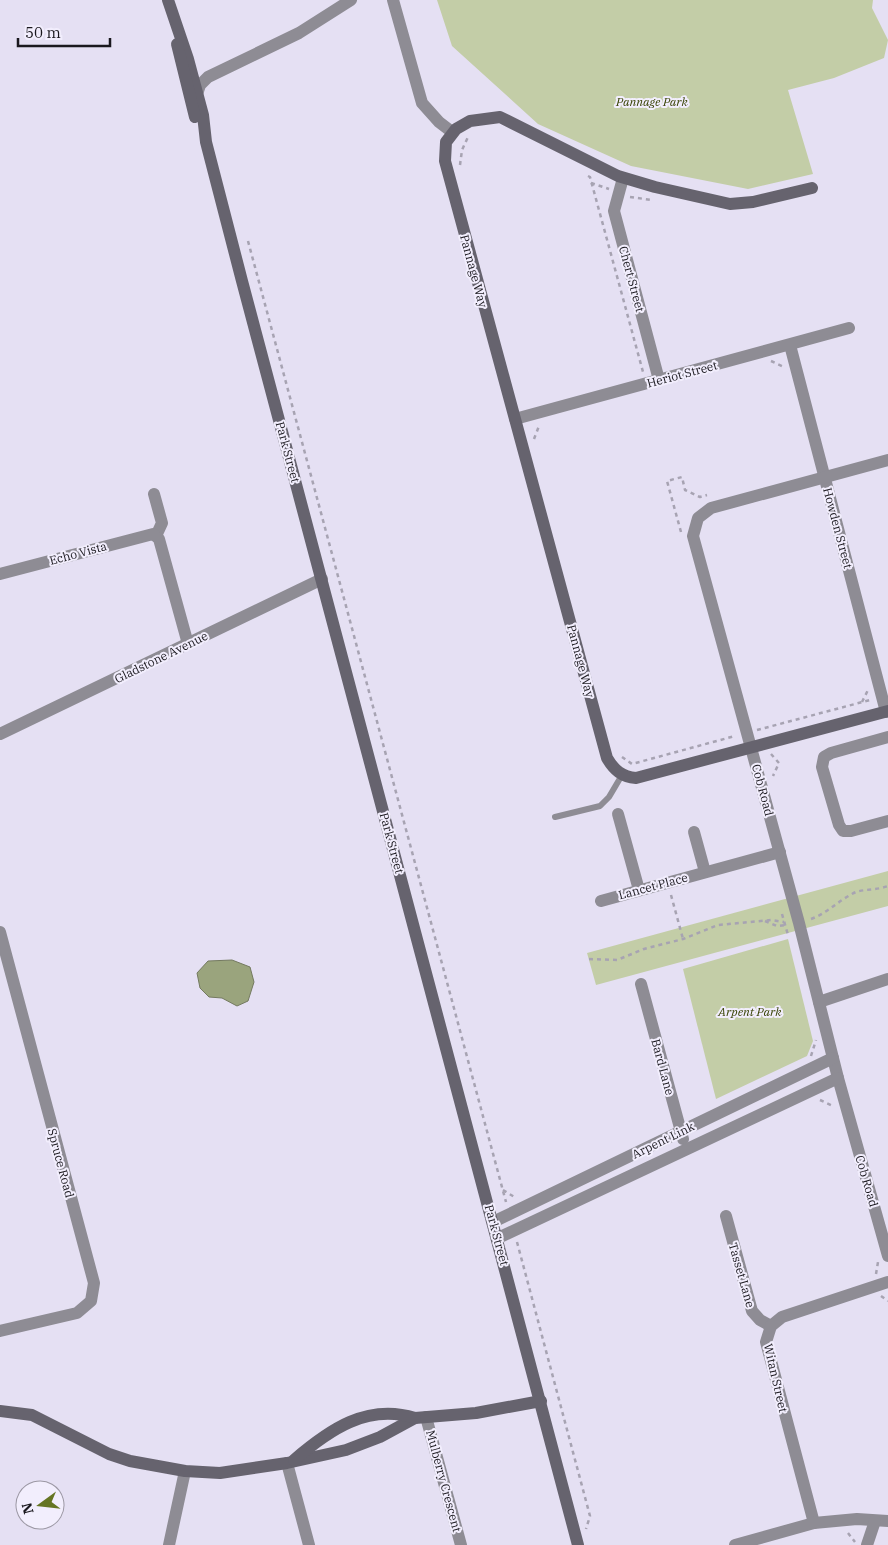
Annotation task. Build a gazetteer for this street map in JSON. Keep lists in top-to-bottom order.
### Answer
{
  "streets": {
    "street": [
      "Pannage Way",
      "Chert Street",
      "Heriot Street",
      "Park Street",
      "Howden Street",
      "Echo Vista",
      "Gladstone Avenue",
      "Cob Road",
      "Lancet Place",
      "Bard Lane",
      "Arpent Link",
      "Spruce Road",
      "Tasset Lane",
      "Witan Street",
      "Mulberry Crescent"
    ]
  },
  "crossings": [
    ["Pannage Way", "Heriot Street"],
    ["Chert Street", "Heriot Street"],
    ["Heriot Street", "Howden Street"],
    ["Park Street", "Gladstone Avenue"],
    ["Park Street", "Arpent Link"],
    ["Howden Street", "Cob Road"],
    ["Cob Road", "Lancet Place"],
    ["Cob Road", "Arpent Link"],
    ["Bard Lane", "Arpent Link"],
    ["Tasset Lane", "Witan Street"]
  ],
  "parks": ["Pannage Park", "Arpent Park"],
  "scale_bar": "50 m",
  "north": "left"
}
